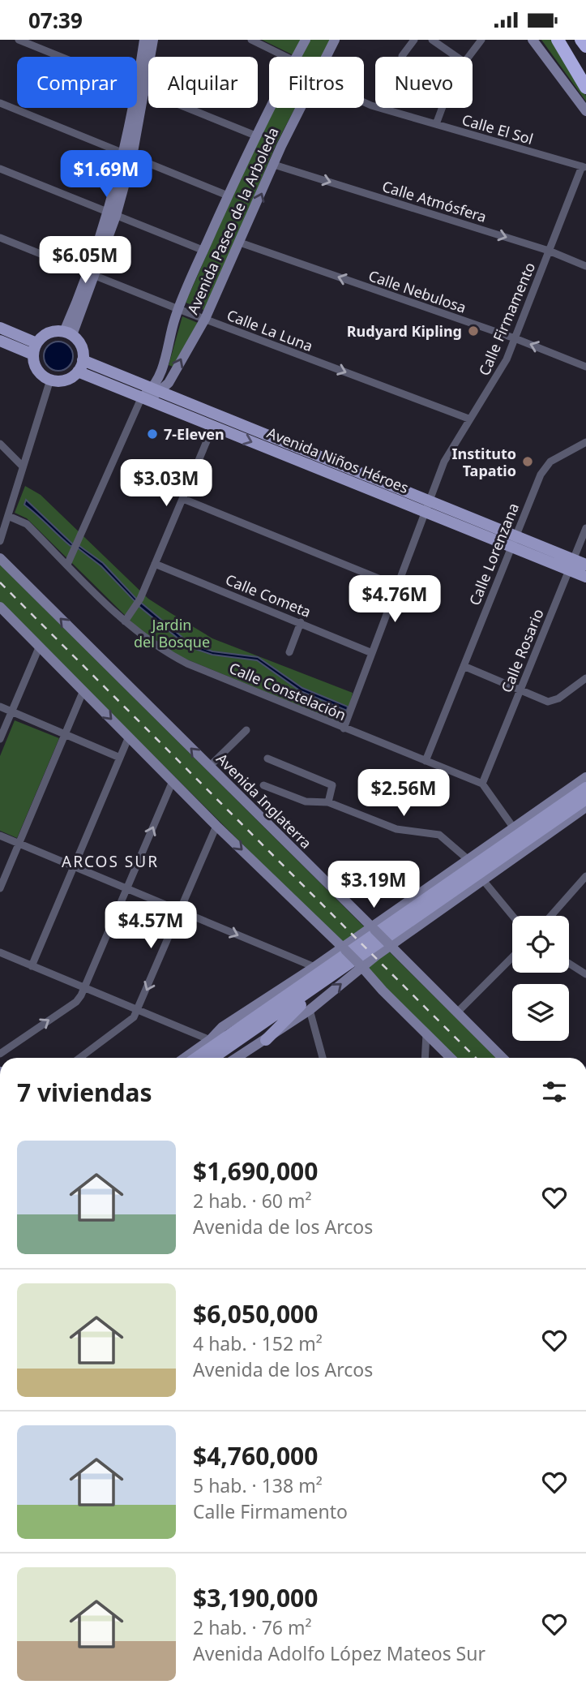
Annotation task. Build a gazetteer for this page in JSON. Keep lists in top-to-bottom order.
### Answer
{
  "streets": {
    "main road": ["Avenida Niños Héroes"],
    "street": [
      "Calle El Sol",
      "Calle Atmósfera",
      "Avenida Paseo de la Arboleda",
      "Calle Nebulosa",
      "Calle Firmamento",
      "Calle La Luna",
      "Calle Lorenzana",
      "Calle Cometa",
      "Calle Rosario",
      "Calle Constelación",
      "Avenida Inglaterra"
    ]
  },
  "crossings": [
    ["Calle El Sol", "Calle Firmamento"],
    ["Calle Atmósfera", "Avenida Paseo de la Arboleda"],
    ["Calle Atmósfera", "Calle Firmamento"],
    ["Avenida Paseo de la Arboleda", "Calle Nebulosa"],
    ["Avenida Paseo de la Arboleda", "Calle La Luna"],
    ["Avenida Paseo de la Arboleda", "Avenida Niños Héroes"],
    ["Avenida Paseo de la Arboleda", "Calle Constelación"],
    ["Calle Nebulosa", "Calle Firmamento"],
    ["Calle Firmamento", "Calle La Luna"],
    ["Calle Firmamento", "Avenida Niños Héroes"],
    ["Calle Firmamento", "Calle Cometa"],
    ["Calle Firmamento", "Calle Constelación"],
    ["Avenida Niños Héroes", "Calle Lorenzana"],
    ["Avenida Niños Héroes", "Calle Rosario"],
    ["Calle Lorenzana", "Calle Constelación"],
    ["Calle Rosario", "Calle Constelación"]
  ],
  "one_way": ["Calle Atmósfera", "Calle Nebulosa", "Calle La Luna"],
  "districts": ["ARCOS SUR"],
  "parks": ["Jardin del Bosque"],
  "places": ["Rudyard Kipling", "7-Eleven", "Instituto Tapatio"],
  "page": {
    "status": "07:39",
    "chip": [
      "Comprar",
      "Alquilar",
      "Filtros",
      "Nuevo"
    ],
    "price": [
      "$1.69M",
      "$6.05M",
      "$3.03M",
      "$4.76M",
      "$2.56M",
      "$3.19M",
      "$4.57M"
    ],
    "heading": "7 viviendas",
    "list": [
      {
        "name": "$1,690,000",
        "note": "2 hab. · 60 m² · Avenida de los Arcos"
      },
      {
        "name": "$6,050,000",
        "note": "4 hab. · 152 m² · Avenida de los Arcos"
      },
      {
        "name": "$4,760,000",
        "note": "5 hab. · 138 m² · Calle Firmamento"
      },
      {
        "name": "$3,190,000",
        "note": "2 hab. · 76 m² · Avenida Adolfo López Mateos Sur"
      }
    ]
  }
}
